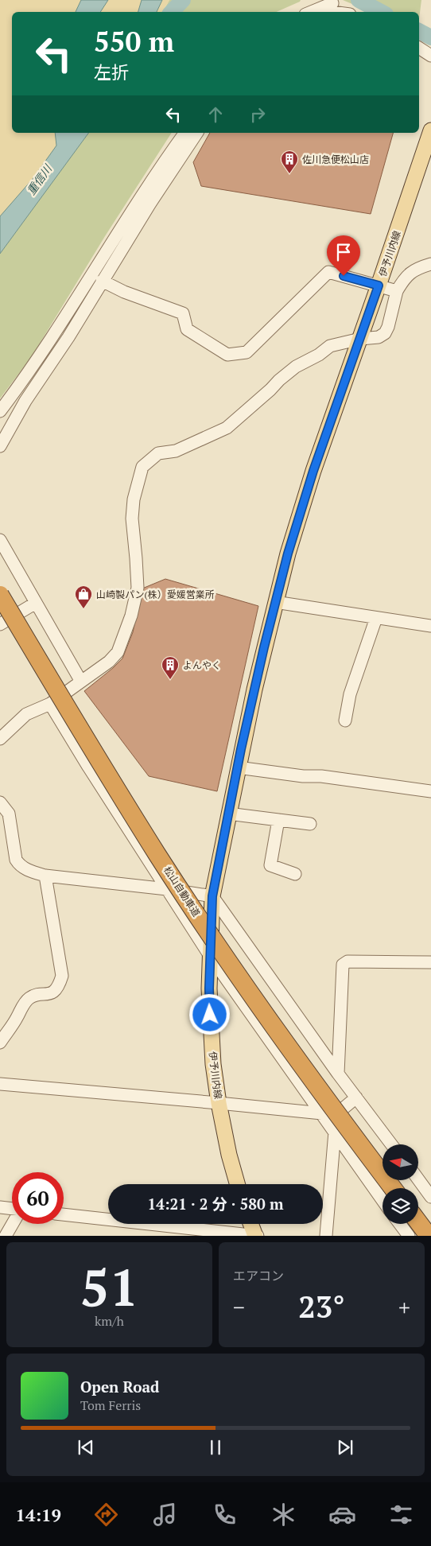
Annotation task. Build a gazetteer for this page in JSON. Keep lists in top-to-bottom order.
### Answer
{
  "streets": {
    "highway": ["松山自動車道"],
    "main road": ["伊予川内線"]
  },
  "water": ["重信川"],
  "places": {
    "building": ["佐川急便松山店", "よんやく"],
    "shop": ["山崎製パン(株）愛媛営業所"]
  },
  "north": "left",
  "page": {
    "turn": ["550 m", "左折"],
    "limit": "60",
    "trip": "14:21 · 2 分 · 580 m",
    "tile": [
      ["51", "km/h"],
      "エアコン"
    ],
    "heat": ["−", "23°", "+"],
    "song": ["Open Road", "Tom Ferris"],
    "tabs": "14:19"
  }
}
